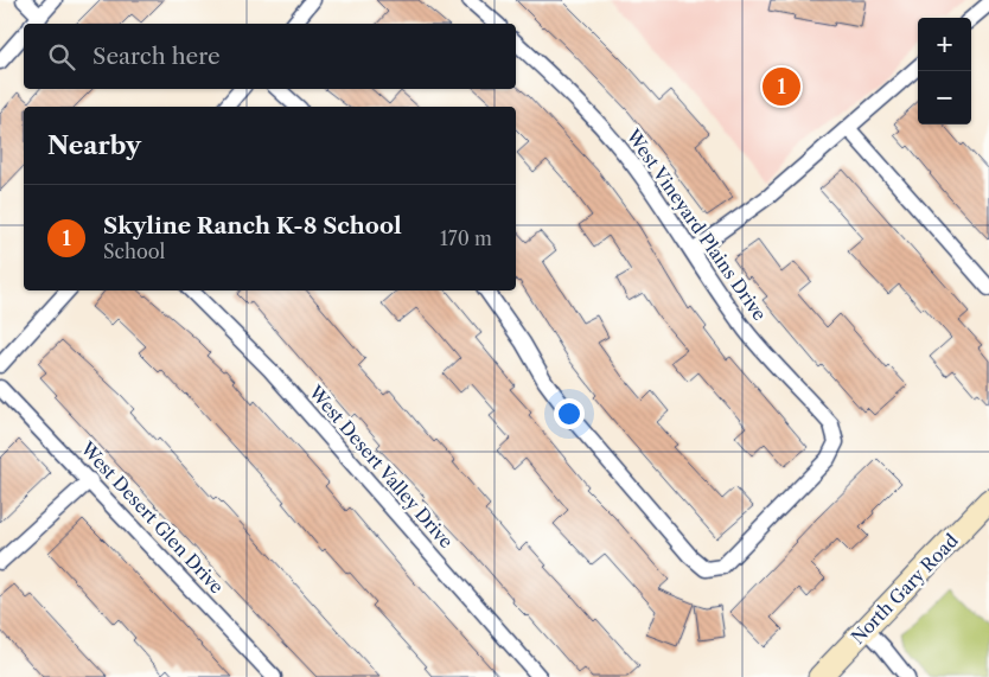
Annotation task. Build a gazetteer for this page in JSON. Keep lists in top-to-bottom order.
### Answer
{
  "streets": {
    "main road": ["North Gary Road"],
    "street": ["West Vineyard Plains Drive", "West Desert Valley Drive", "West Desert Glen Drive"]
  },
  "page": {
    "map_buttons": ["+", "−"],
    "search": "Search here",
    "pins": "1",
    "heading": "Nearby",
    "list": [
      {
        "mark": "1",
        "name": "Skyline Ranch K-8 School",
        "note": "School",
        "value": "170 m"
      }
    ]
  }
}
